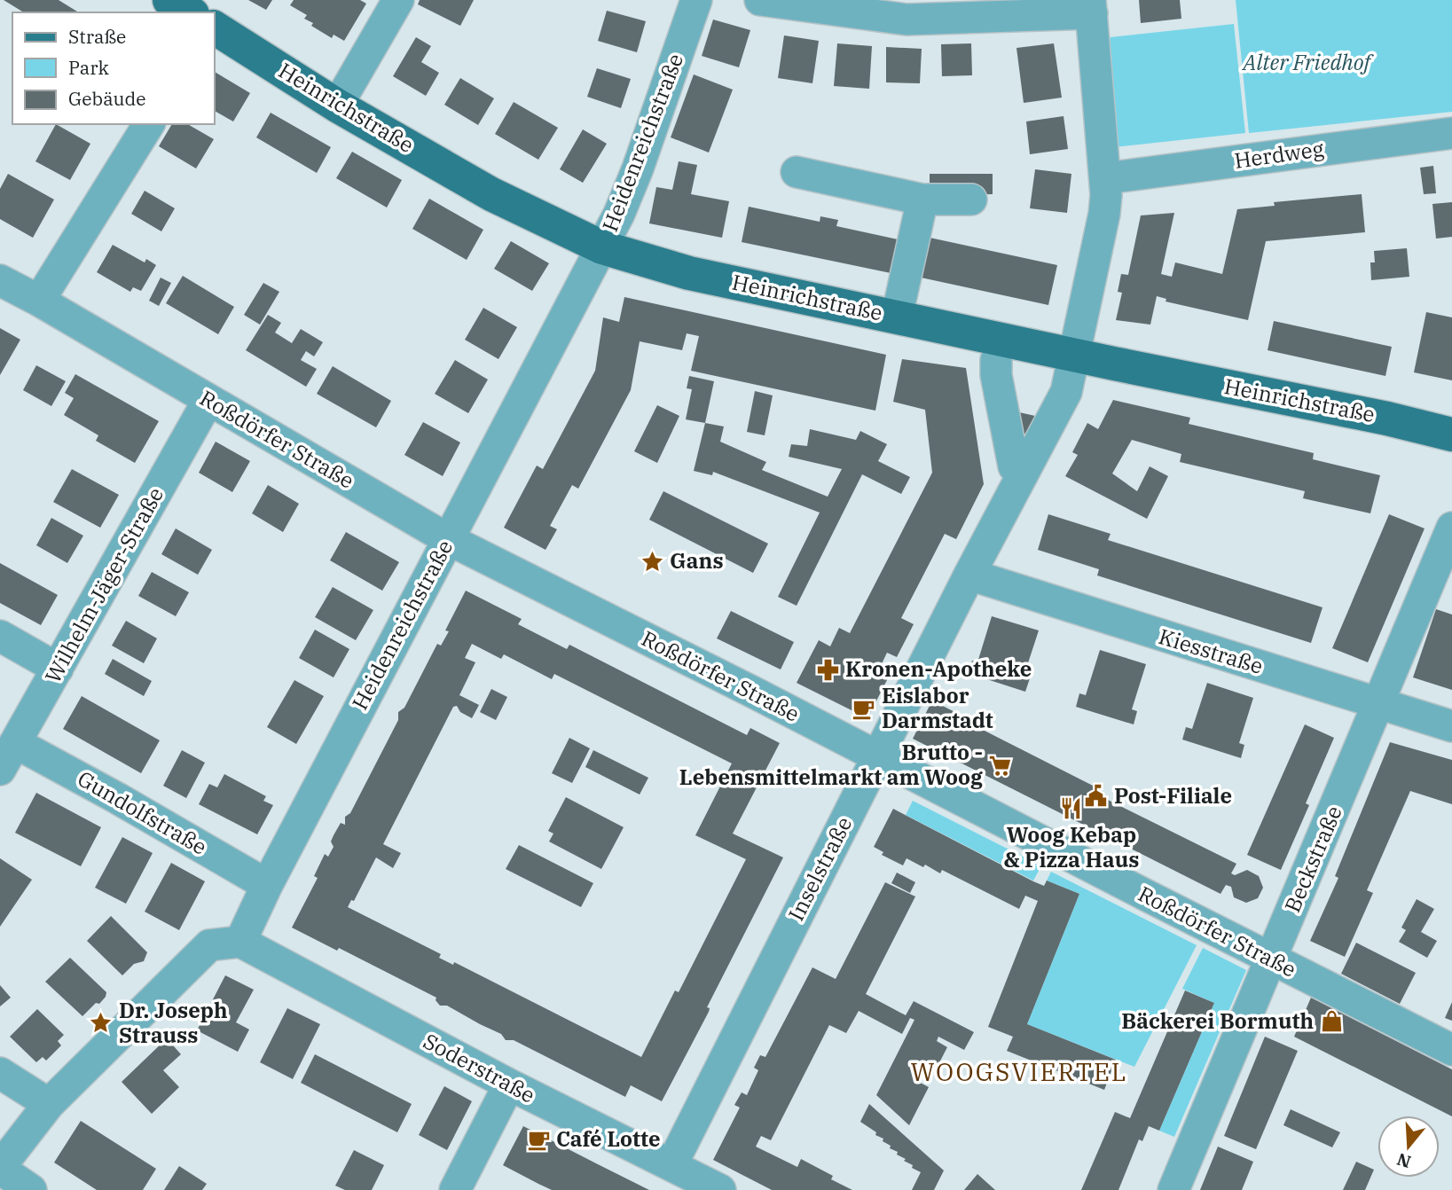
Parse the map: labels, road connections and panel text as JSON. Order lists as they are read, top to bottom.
{
  "streets": {
    "main road": ["Heinrichstraße"],
    "street": [
      "Heidenreichstraße",
      "Herdweg",
      "Roßdörfer Straße",
      "Wilhelm-Jäger-Straße",
      "Kiesstraße",
      "Gundolfstraße",
      "Beckstraße",
      "Inselstraße",
      "Soderstraße"
    ]
  },
  "crossings": [
    ["Heinrichstraße", "Heidenreichstraße"],
    ["Heinrichstraße", "Inselstraße"],
    ["Heidenreichstraße", "Roßdörfer Straße"],
    ["Heidenreichstraße", "Gundolfstraße"],
    ["Heidenreichstraße", "Soderstraße"],
    ["Herdweg", "Inselstraße"],
    ["Roßdörfer Straße", "Wilhelm-Jäger-Straße"],
    ["Roßdörfer Straße", "Beckstraße"],
    ["Roßdörfer Straße", "Inselstraße"],
    ["Wilhelm-Jäger-Straße", "Gundolfstraße"],
    ["Kiesstraße", "Beckstraße"],
    ["Kiesstraße", "Inselstraße"],
    ["Inselstraße", "Soderstraße"]
  ],
  "districts": ["WOOGSVIERTEL"],
  "parks": ["Alter Friedhof"],
  "places": {
    "place": ["Gans", "Dr. Joseph Strauss"],
    "pharmacy": ["Kronen-Apotheke"],
    "cafe": ["Eislabor Darmstadt", "Café Lotte"],
    "supermarket": ["Brutto - Lebensmittelmarkt am Woog"],
    "public building": ["Post-Filiale"],
    "restaurant": ["Woog Kebap & Pizza Haus"],
    "shop": ["Bäckerei Bormuth"]
  },
  "legend": ["Straße", "Park", "Gebäude"],
  "north": "bottom"
}
